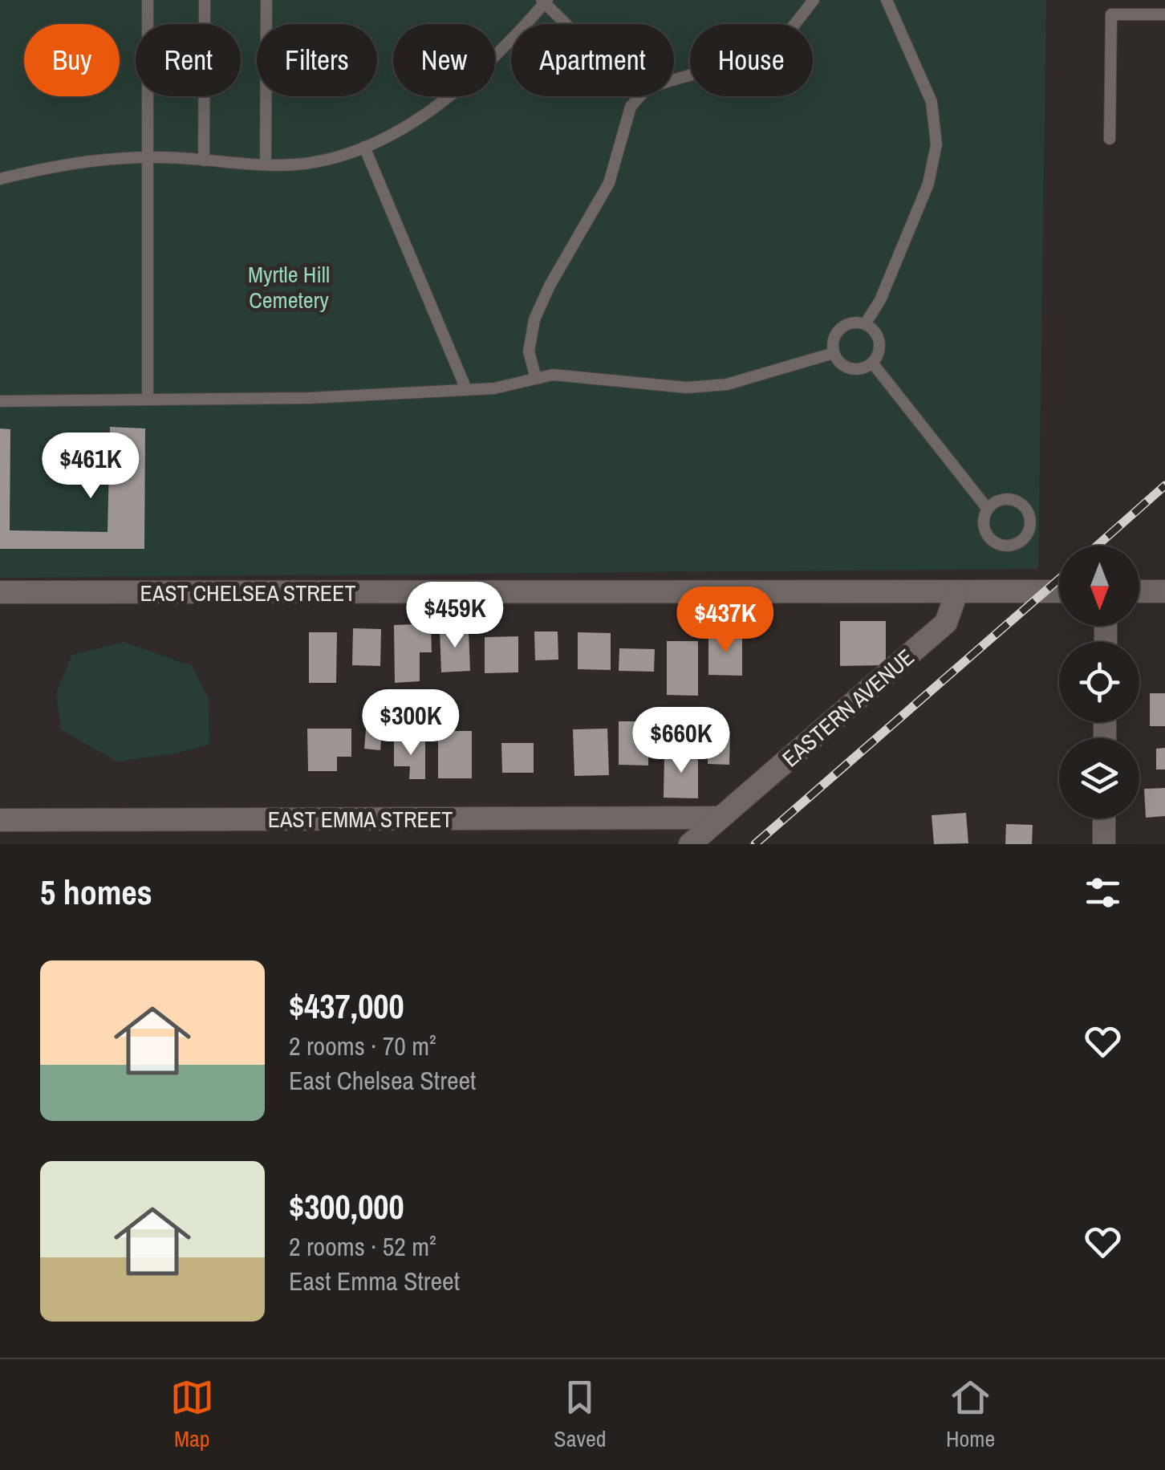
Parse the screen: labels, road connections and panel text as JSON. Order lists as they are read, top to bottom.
{
  "streets": {
    "street": ["EAST CHELSEA STREET", "EASTERN AVENUE", "EAST EMMA STREET"]
  },
  "crossings": [
    ["EAST CHELSEA STREET", "EASTERN AVENUE"],
    ["EASTERN AVENUE", "EAST EMMA STREET"]
  ],
  "parks": ["Myrtle Hill Cemetery"],
  "north": "bottom",
  "page": {
    "chip": [
      "Buy",
      "Rent",
      "Filters",
      "New",
      "Apartment",
      "House"
    ],
    "price": [
      "$461K",
      "$459K",
      "$437K",
      "$300K",
      "$660K"
    ],
    "heading": "5 homes",
    "list": [
      {
        "name": "$437,000",
        "note": "2 rooms · 70 m² · East Chelsea Street"
      },
      {
        "name": "$300,000",
        "note": "2 rooms · 52 m² · East Emma Street"
      }
    ],
    "tabs": ["Map", "Saved", "Home"]
  }
}
